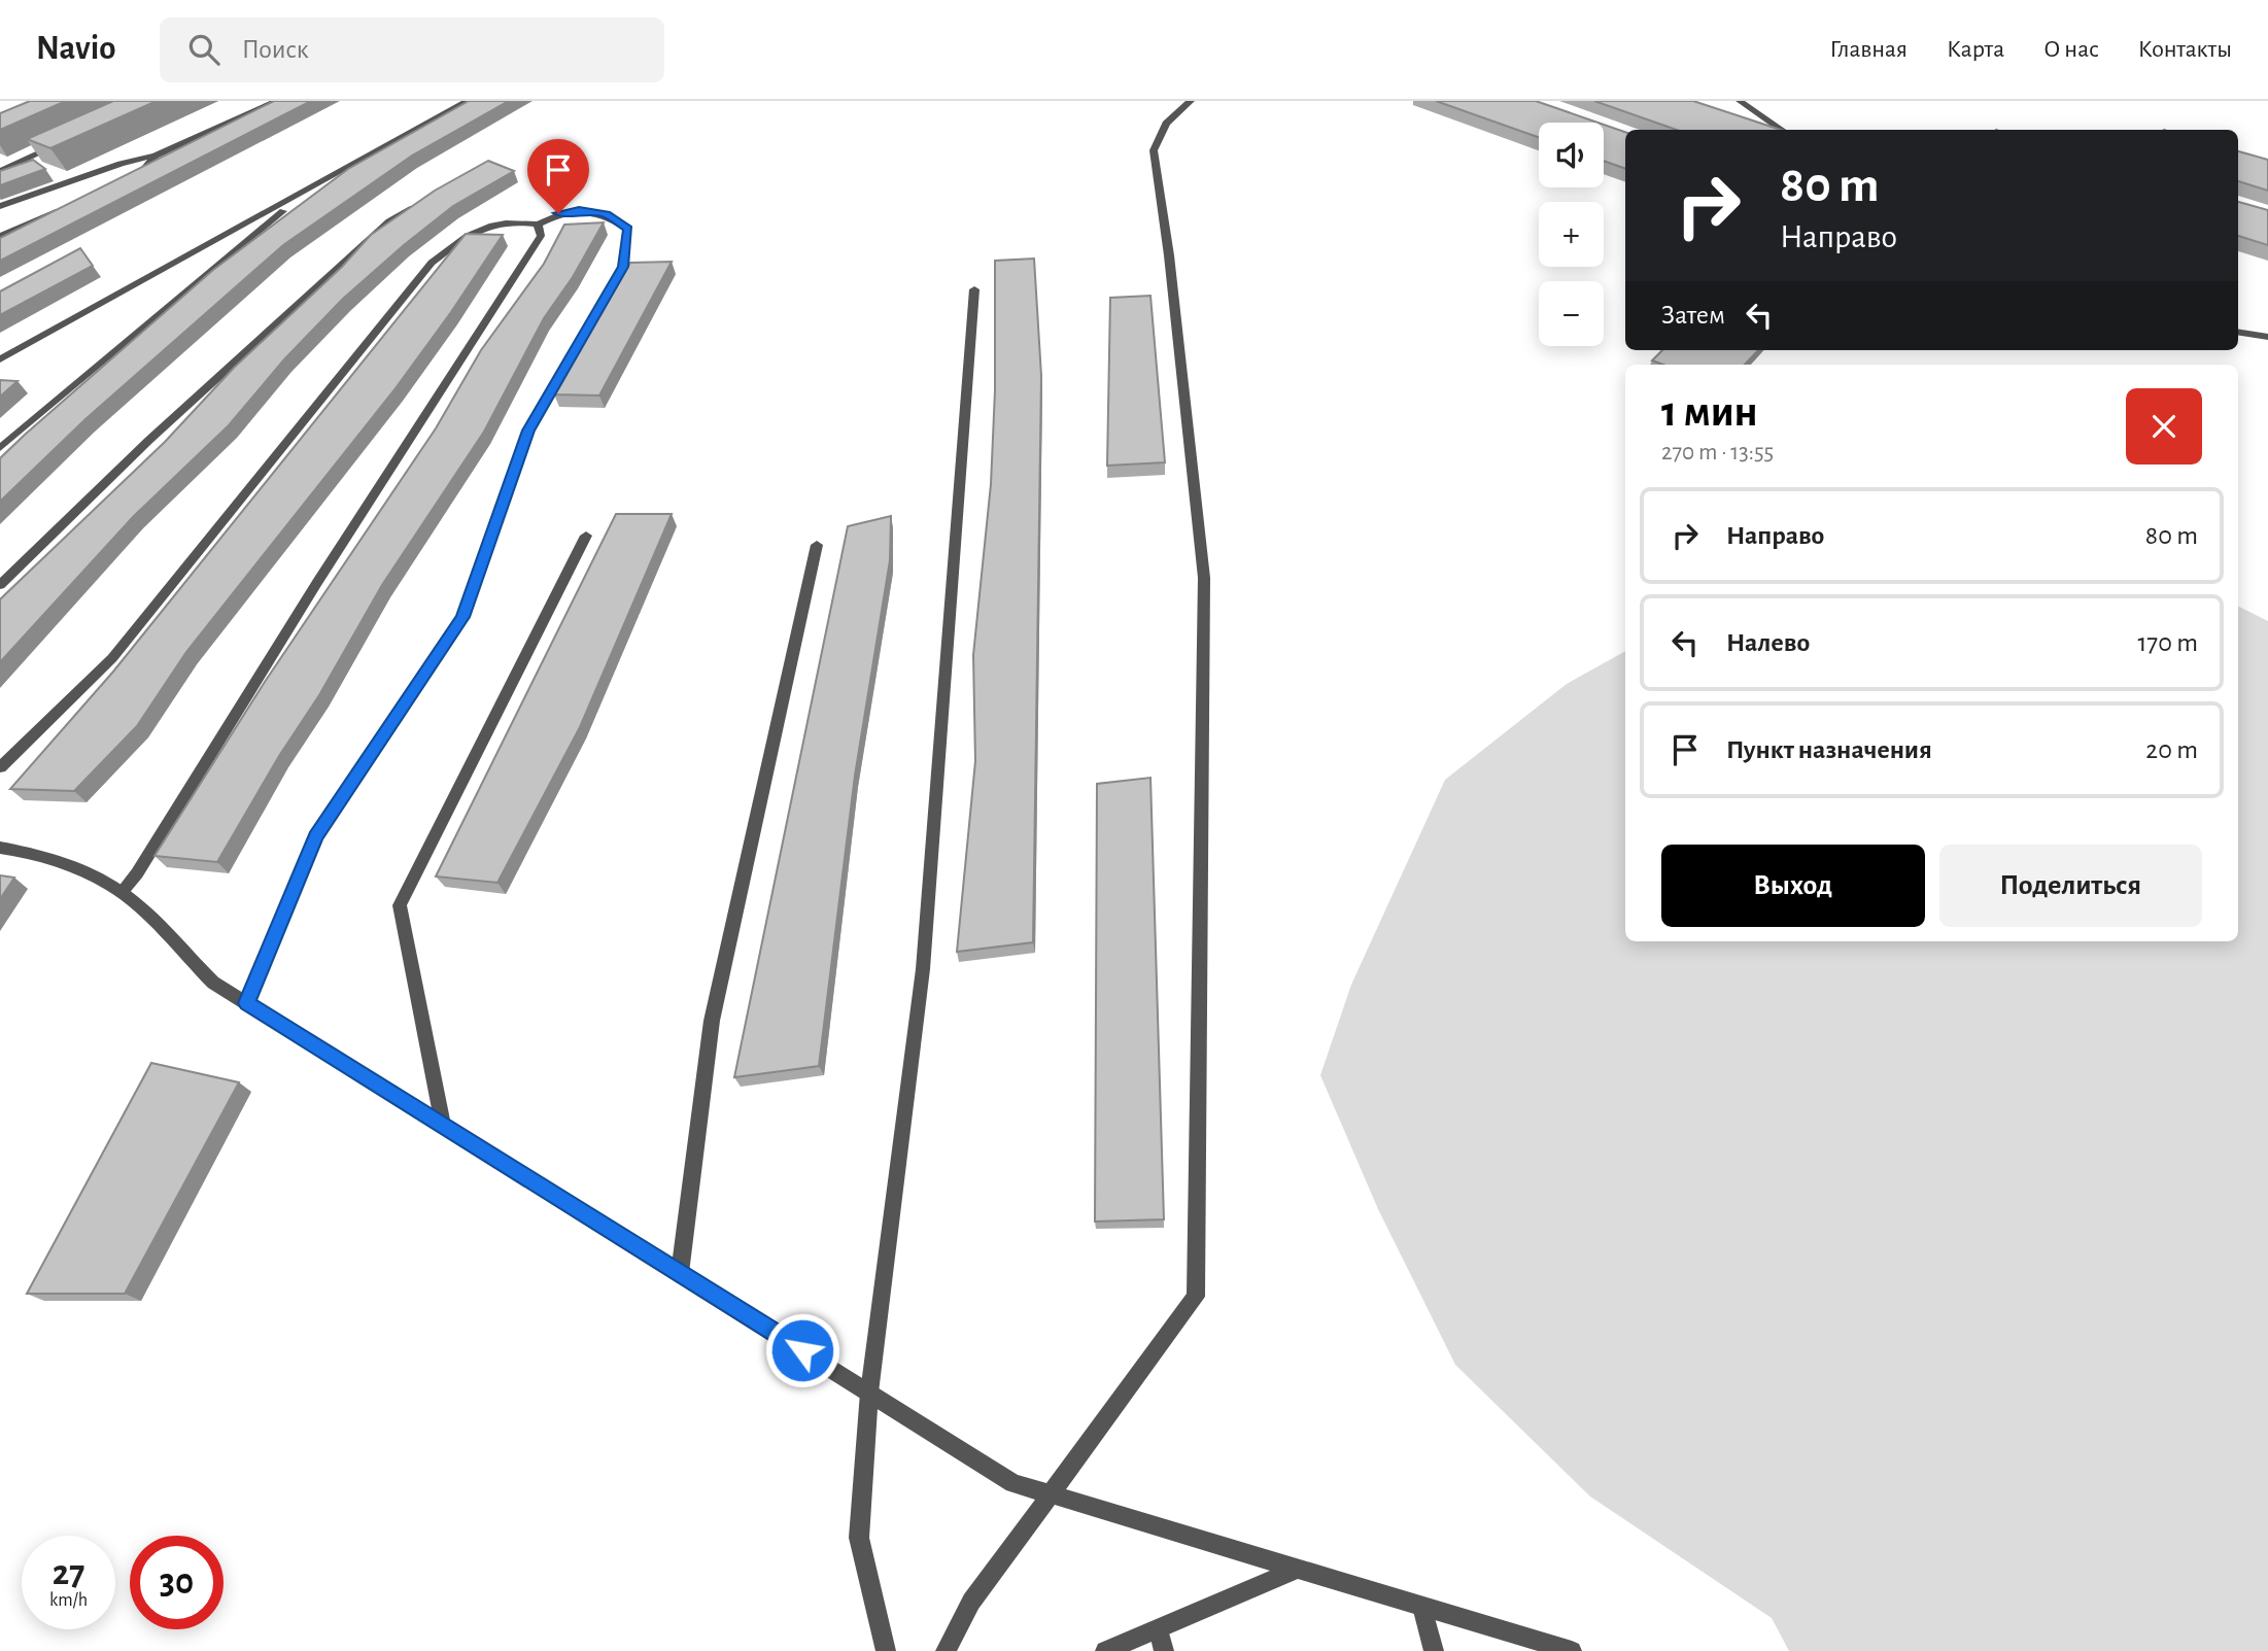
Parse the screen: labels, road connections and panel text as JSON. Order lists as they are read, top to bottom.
{
  "page": {
    "header": "Navio",
    "search": "Поиск",
    "nav": [
      "Главная",
      "Карта",
      "О нас",
      "Контакты"
    ],
    "map_buttons": ["+", "−"],
    "turn": ["80 m", "Направо"],
    "then": "Затем",
    "heading": ["1 мин", "270 m · 13:55"],
    "list": [
      {
        "name": "Направо",
        "value": "80 m"
      },
      {
        "name": "Налево",
        "value": "170 m"
      },
      {
        "name": "Пункт назначения",
        "value": "20 m"
      }
    ],
    "buttons": ["Выход", "Поделиться"],
    "speed": "27 km/h",
    "limit": "30"
  }
}
